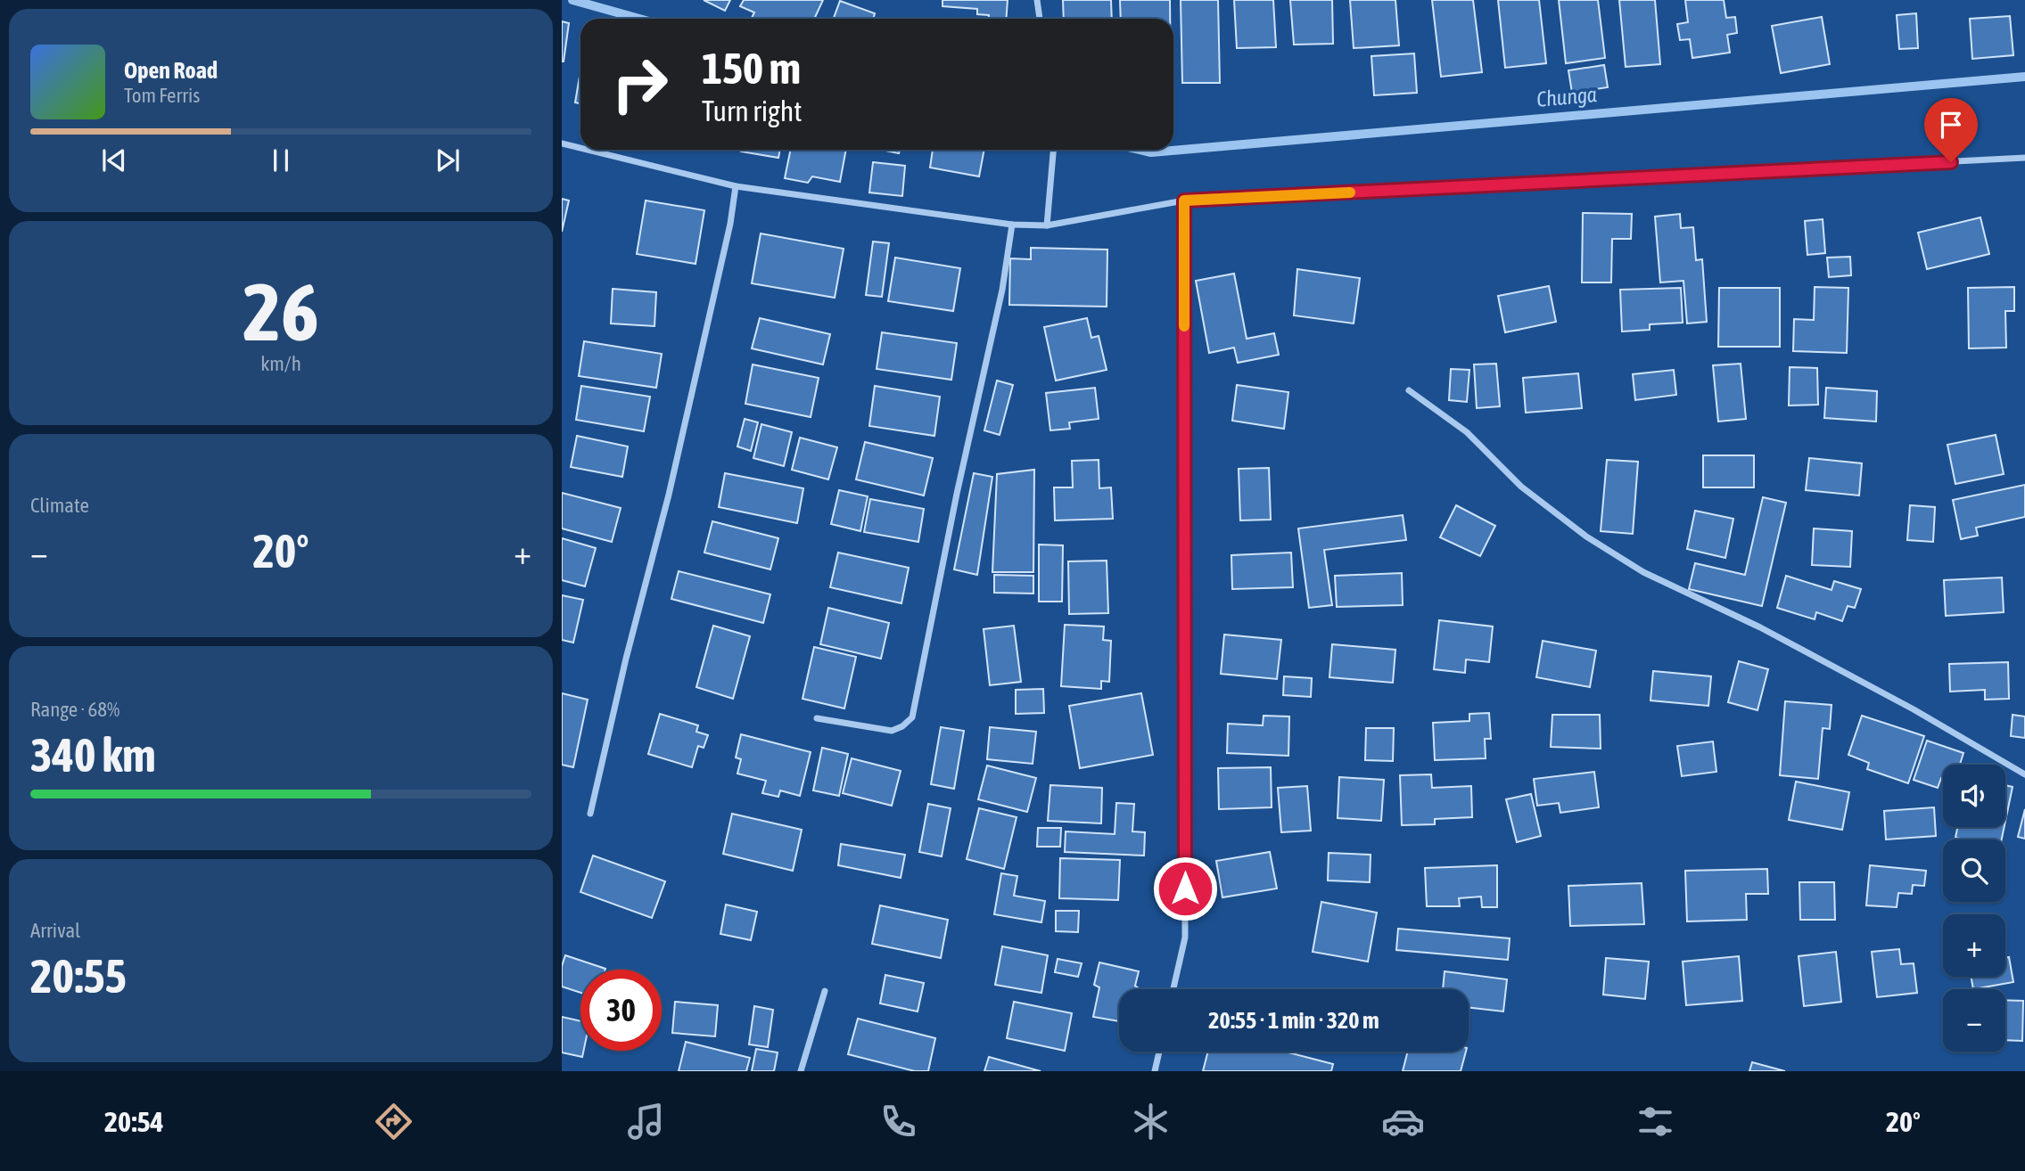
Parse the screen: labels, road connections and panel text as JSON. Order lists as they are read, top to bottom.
{
  "water": ["Chunga"],
  "page": {
    "turn": ["150 m", "Turn right"],
    "song": ["Open Road", "Tom Ferris"],
    "tile": [
      ["26", "km/h"],
      "Climate",
      ["Range · 68%", "340 km"],
      ["Arrival", "20:55"]
    ],
    "heat": ["−", "20°", "+"],
    "map_buttons": ["+", "−"],
    "limit": "30",
    "trip": "20:55 · 1 min · 320 m",
    "tabs": ["20:54", "20°"]
  }
}
